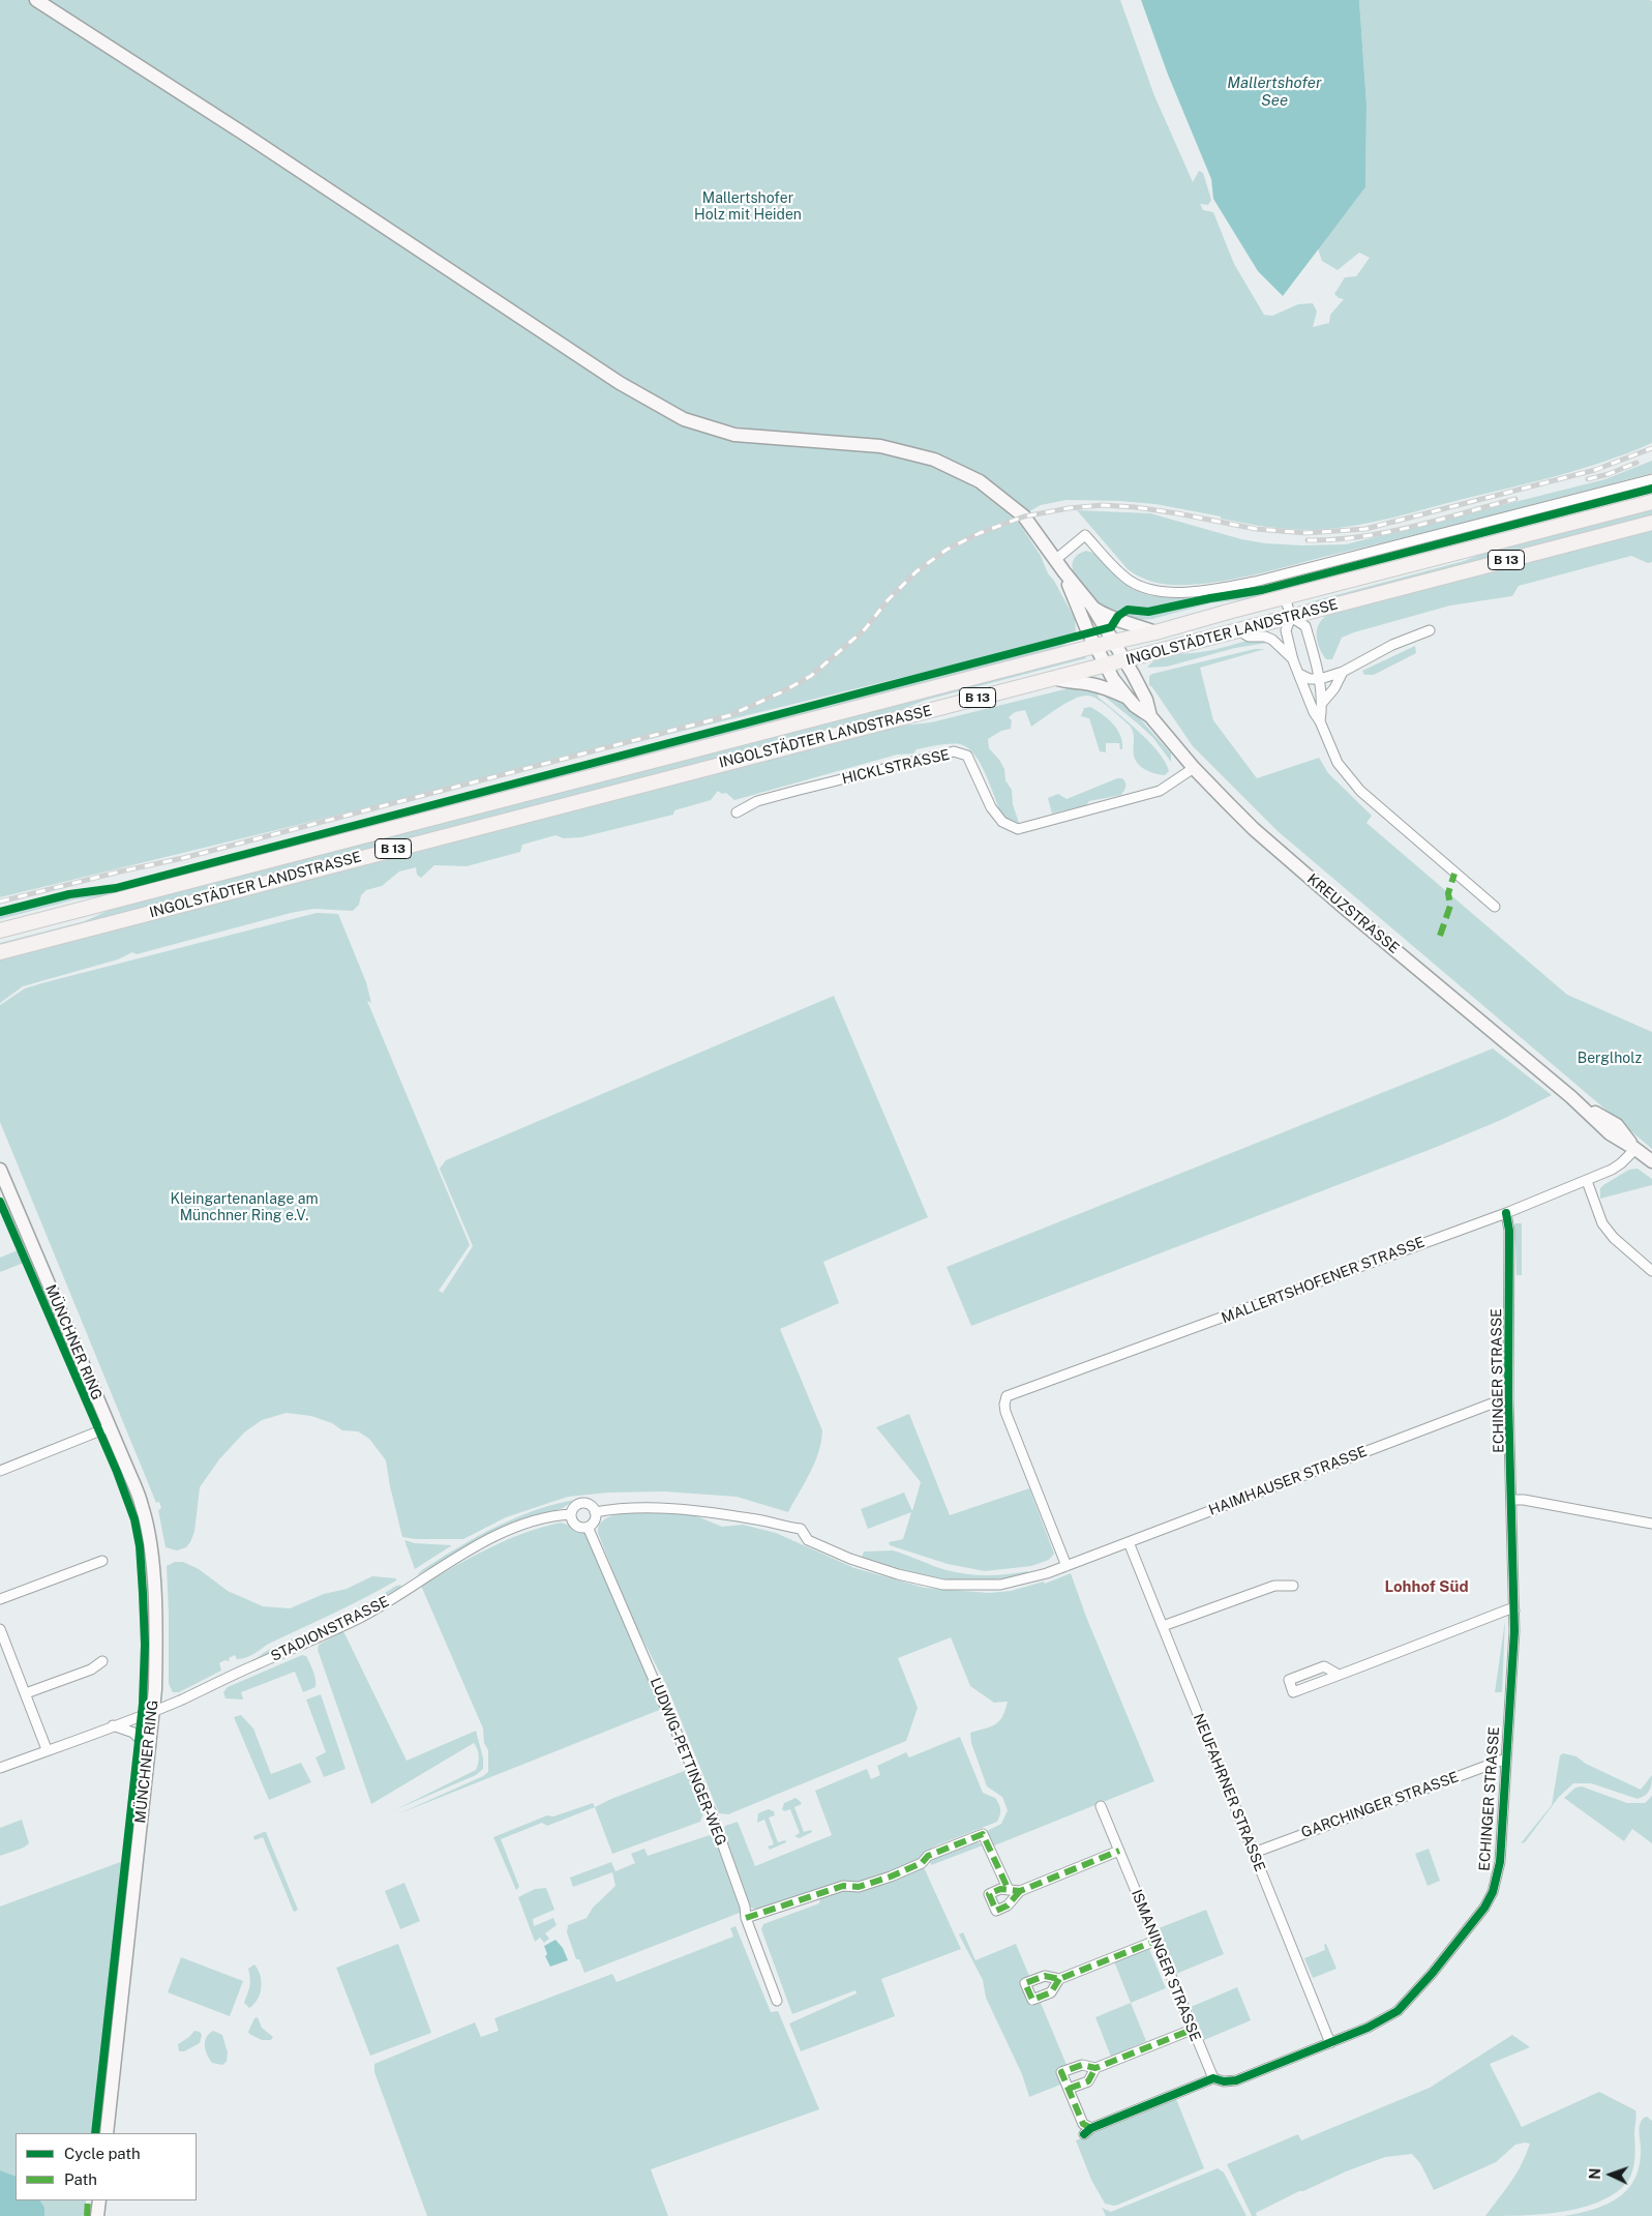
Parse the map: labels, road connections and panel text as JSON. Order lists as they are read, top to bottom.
{
  "streets": {
    "main road": [
      "B 13",
      "INGOLSTÄDTER LANDSTRASSE",
      "KREUZSTRASSE",
      "MÜNCHNER RING"
    ],
    "street": [
      "HICKLSTRASSE",
      "MALLERTSHOFENER STRASSE",
      "ECHINGER STRASSE",
      "HAIMHAUSER STRASSE",
      "STADIONSTRASSE",
      "LUDWIG-PETTINGER-WEG",
      "NEUFAHRNER STRASSE",
      "GARCHINGER STRASSE",
      "ISMANINGER STRASSE"
    ]
  },
  "crossings": [
    ["INGOLSTÄDTER LANDSTRASSE", "KREUZSTRASSE"],
    ["HICKLSTRASSE", "KREUZSTRASSE"],
    ["KREUZSTRASSE", "MALLERTSHOFENER STRASSE"],
    ["MALLERTSHOFENER STRASSE", "ECHINGER STRASSE"],
    ["MALLERTSHOFENER STRASSE", "HAIMHAUSER STRASSE"],
    ["MALLERTSHOFENER STRASSE", "STADIONSTRASSE"],
    ["MÜNCHNER RING", "STADIONSTRASSE"],
    ["ECHINGER STRASSE", "HAIMHAUSER STRASSE"],
    ["ECHINGER STRASSE", "NEUFAHRNER STRASSE"],
    ["ECHINGER STRASSE", "GARCHINGER STRASSE"],
    ["ECHINGER STRASSE", "ISMANINGER STRASSE"],
    ["HAIMHAUSER STRASSE", "STADIONSTRASSE"],
    ["HAIMHAUSER STRASSE", "NEUFAHRNER STRASSE"],
    ["STADIONSTRASSE", "LUDWIG-PETTINGER-WEG"],
    ["NEUFAHRNER STRASSE", "GARCHINGER STRASSE"]
  ],
  "districts": ["Lohhof Süd"],
  "water": ["Mallertshofer See"],
  "parks": ["Mallertshofer Holz mit Heiden", "Berglholz", "Kleingartenanlage am Münchner Ring e.V."],
  "legend": ["Cycle path", "Path"],
  "north": "left"
}
